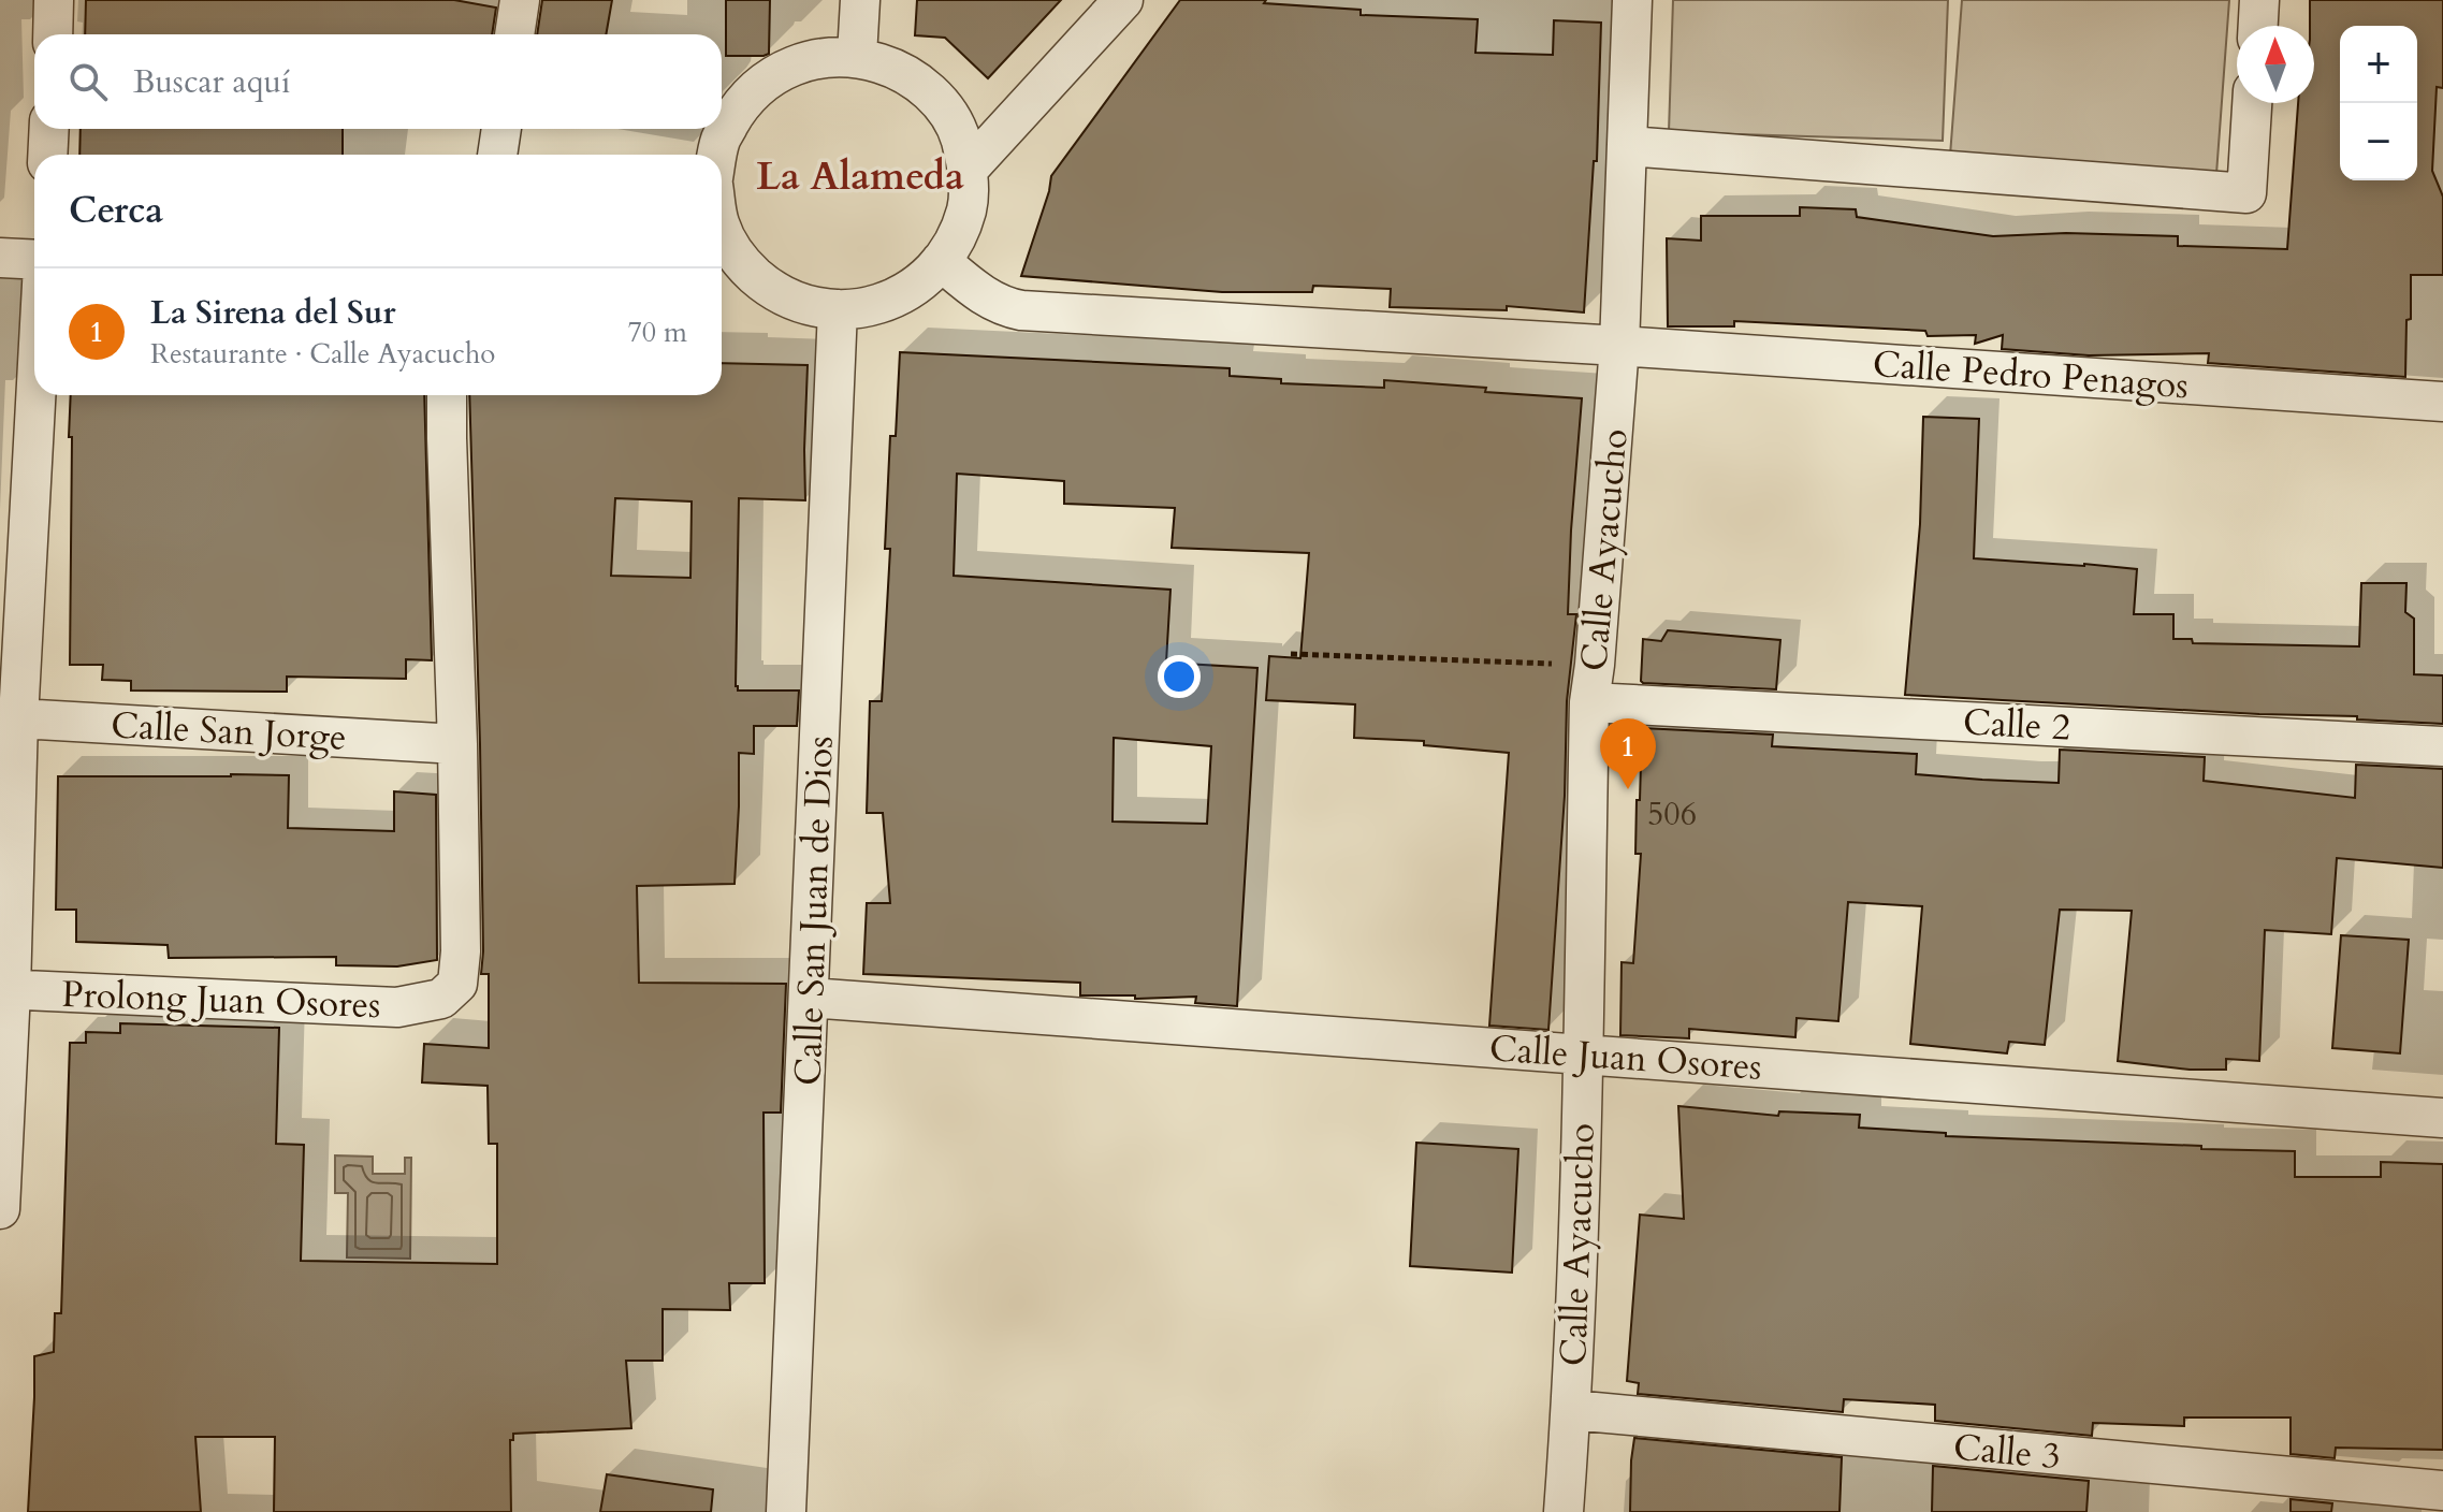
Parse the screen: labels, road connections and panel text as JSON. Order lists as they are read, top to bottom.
{
  "streets": {
    "street": [
      "Calle Pedro Penagos",
      "Calle Ayacucho",
      "Calle 2",
      "Calle San Jorge",
      "Calle San Juan de Dios",
      "Prolong Juan Osores",
      "Calle Juan Osores",
      "Calle 3"
    ]
  },
  "crossings": [
    ["Calle Pedro Penagos", "Calle Ayacucho"],
    ["Calle Ayacucho", "Calle 2"],
    ["Calle Ayacucho", "Calle Juan Osores"],
    ["Calle Ayacucho", "Calle 3"],
    ["Calle San Jorge", "Prolong Juan Osores"],
    ["Calle San Juan de Dios", "Calle Juan Osores"]
  ],
  "districts": ["La Alameda"],
  "house_numbers": ["506"],
  "north": "top",
  "page": {
    "map_buttons": ["+", "−"],
    "search": "Buscar aquí",
    "heading": "Cerca",
    "list": [
      {
        "mark": "1",
        "name": "La Sirena del Sur",
        "note": "Restaurante · Calle Ayacucho",
        "value": "70 m"
      }
    ],
    "pins": "1"
  }
}
